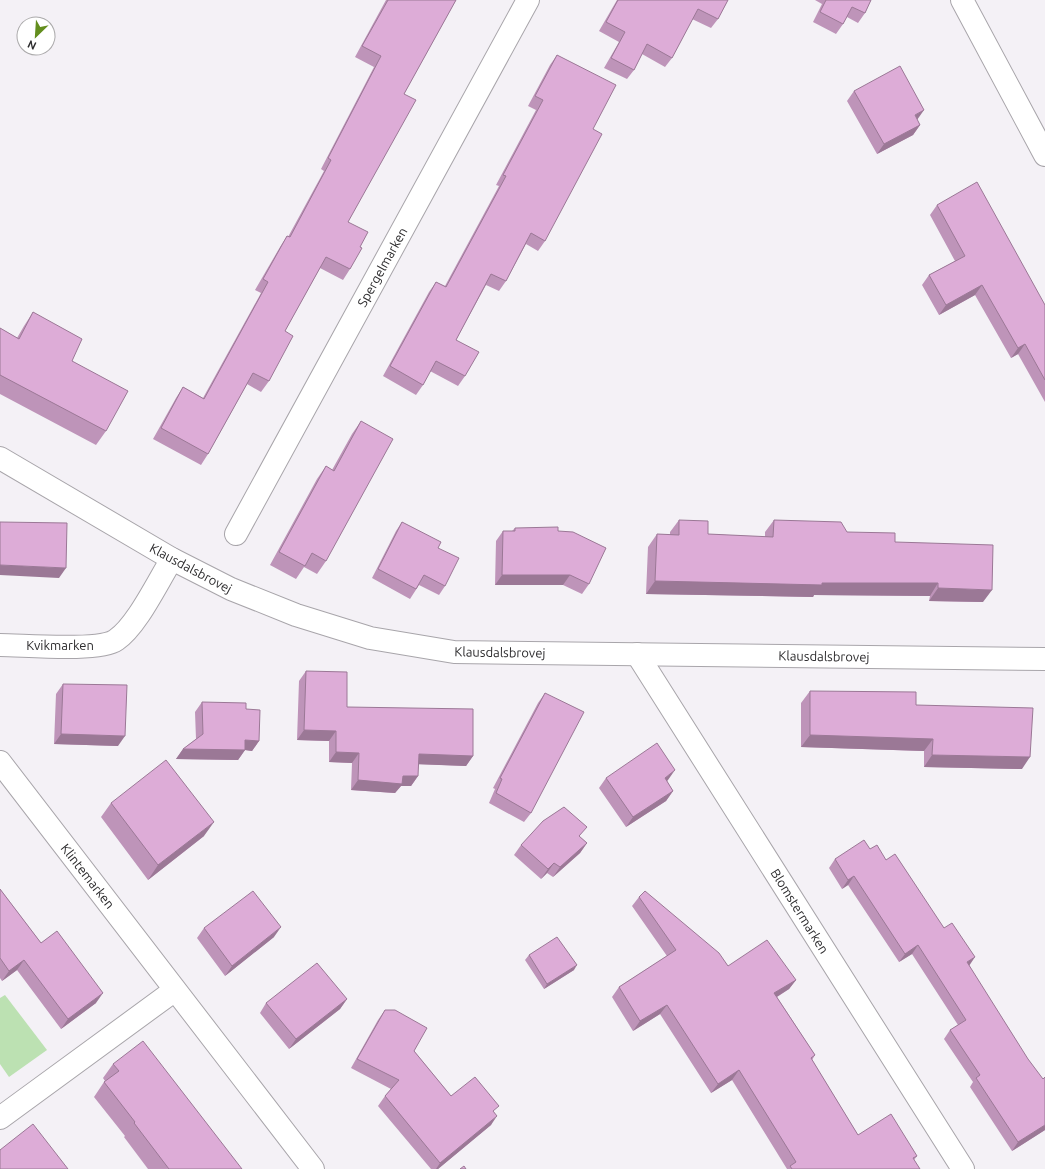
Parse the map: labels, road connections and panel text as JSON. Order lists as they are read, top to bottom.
{
  "streets": {
    "street": [
      "Spergelmarken",
      "Klausdalsbrovej",
      "Kvikmarken",
      "Klintemarken",
      "Blomstermarken"
    ]
  },
  "crossings": [
    ["Klausdalsbrovej", "Kvikmarken"],
    ["Klausdalsbrovej", "Blomstermarken"]
  ],
  "north": "bottom left"
}
